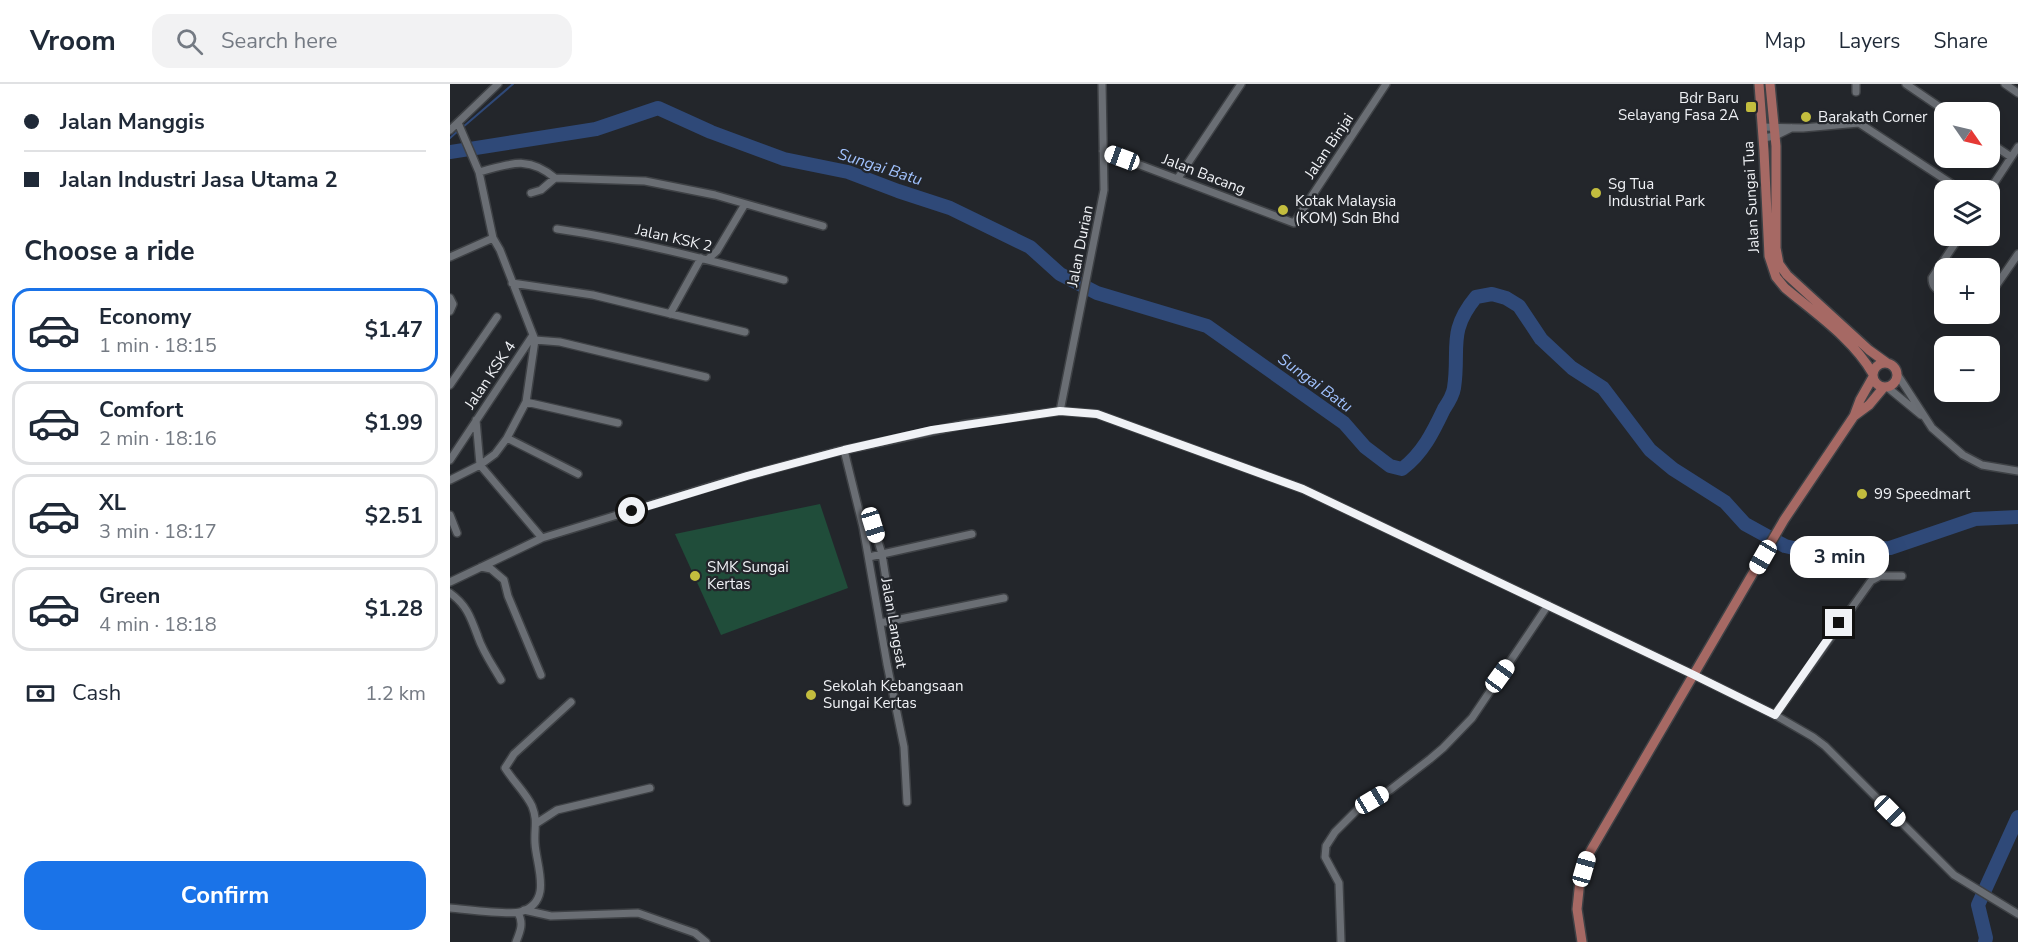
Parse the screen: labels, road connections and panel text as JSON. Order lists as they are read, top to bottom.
{
  "streets": {
    "main road": ["Jalan Sungai Tua"],
    "street": [
      "Jalan Binjai",
      "Jalan Bacang",
      "Jalan KSK 2",
      "Jalan Durian",
      "Jalan KSK 4",
      "Jalan Langsat"
    ]
  },
  "crossings": [
    ["Jalan Binjai", "Jalan Bacang"],
    ["Jalan Bacang", "Jalan Durian"]
  ],
  "water": ["Sungai Batu"],
  "places": {
    "transit": ["Bdr Baru Selayang Fasa 2A"],
    "other": [
      "Barakath Corner",
      "Sg Tua Industrial Park",
      "Kotak Malaysia (KOM) Sdn Bhd",
      "99 Speedmart",
      "SMK Sungai Kertas",
      "Sekolah Kebangsaan Sungai Kertas"
    ]
  },
  "north": "bottom right",
  "page": {
    "header": "Vroom",
    "search": "Search here",
    "nav": ["Map", "Layers", "Share"],
    "banner": ["Jalan Manggis", "Jalan Industri Jasa Utama 2"],
    "map_buttons": ["+", "−"],
    "heading": "Choose a ride",
    "list": [
      {
        "name": "Economy",
        "note": "1 min · 18:15",
        "value": "$1.47"
      },
      {
        "name": "Comfort",
        "note": "2 min · 18:16",
        "value": "$1.99"
      },
      {
        "name": "XL",
        "note": "3 min · 18:17",
        "value": "$2.51"
      },
      {
        "name": "Green",
        "note": "4 min · 18:18",
        "value": "$1.28"
      }
    ],
    "bubble": "3 min",
    "pay": ["Cash", "1.2 km"],
    "buttons": "Confirm"
  }
}
